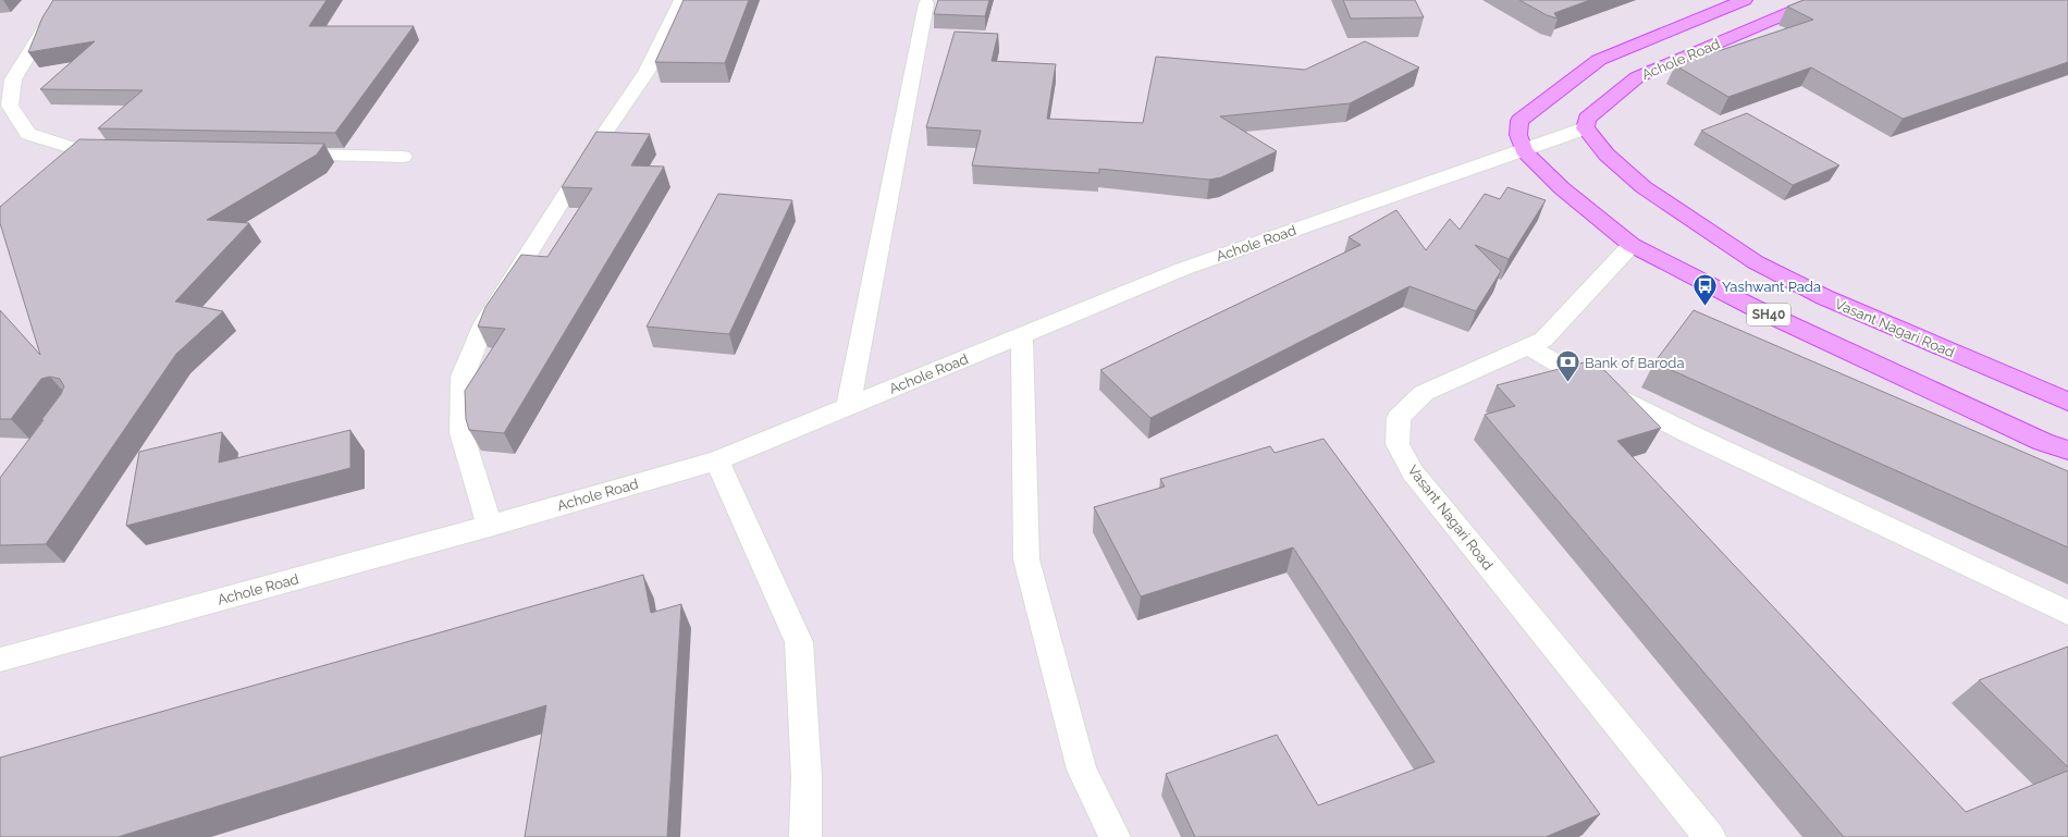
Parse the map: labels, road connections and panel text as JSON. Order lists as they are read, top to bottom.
{
  "streets": {
    "main road": ["Achole Road", "SH40", "Vasant Nagari Road"]
  },
  "crossings": [
    ["Achole Road", "SH40"],
    ["Achole Road", "Vasant Nagari Road"],
    ["SH40", "Vasant Nagari Road"]
  ],
  "places": {
    "bus stop": ["Yashwant Pada"],
    "bank": ["Bank of Baroda"]
  }
}
